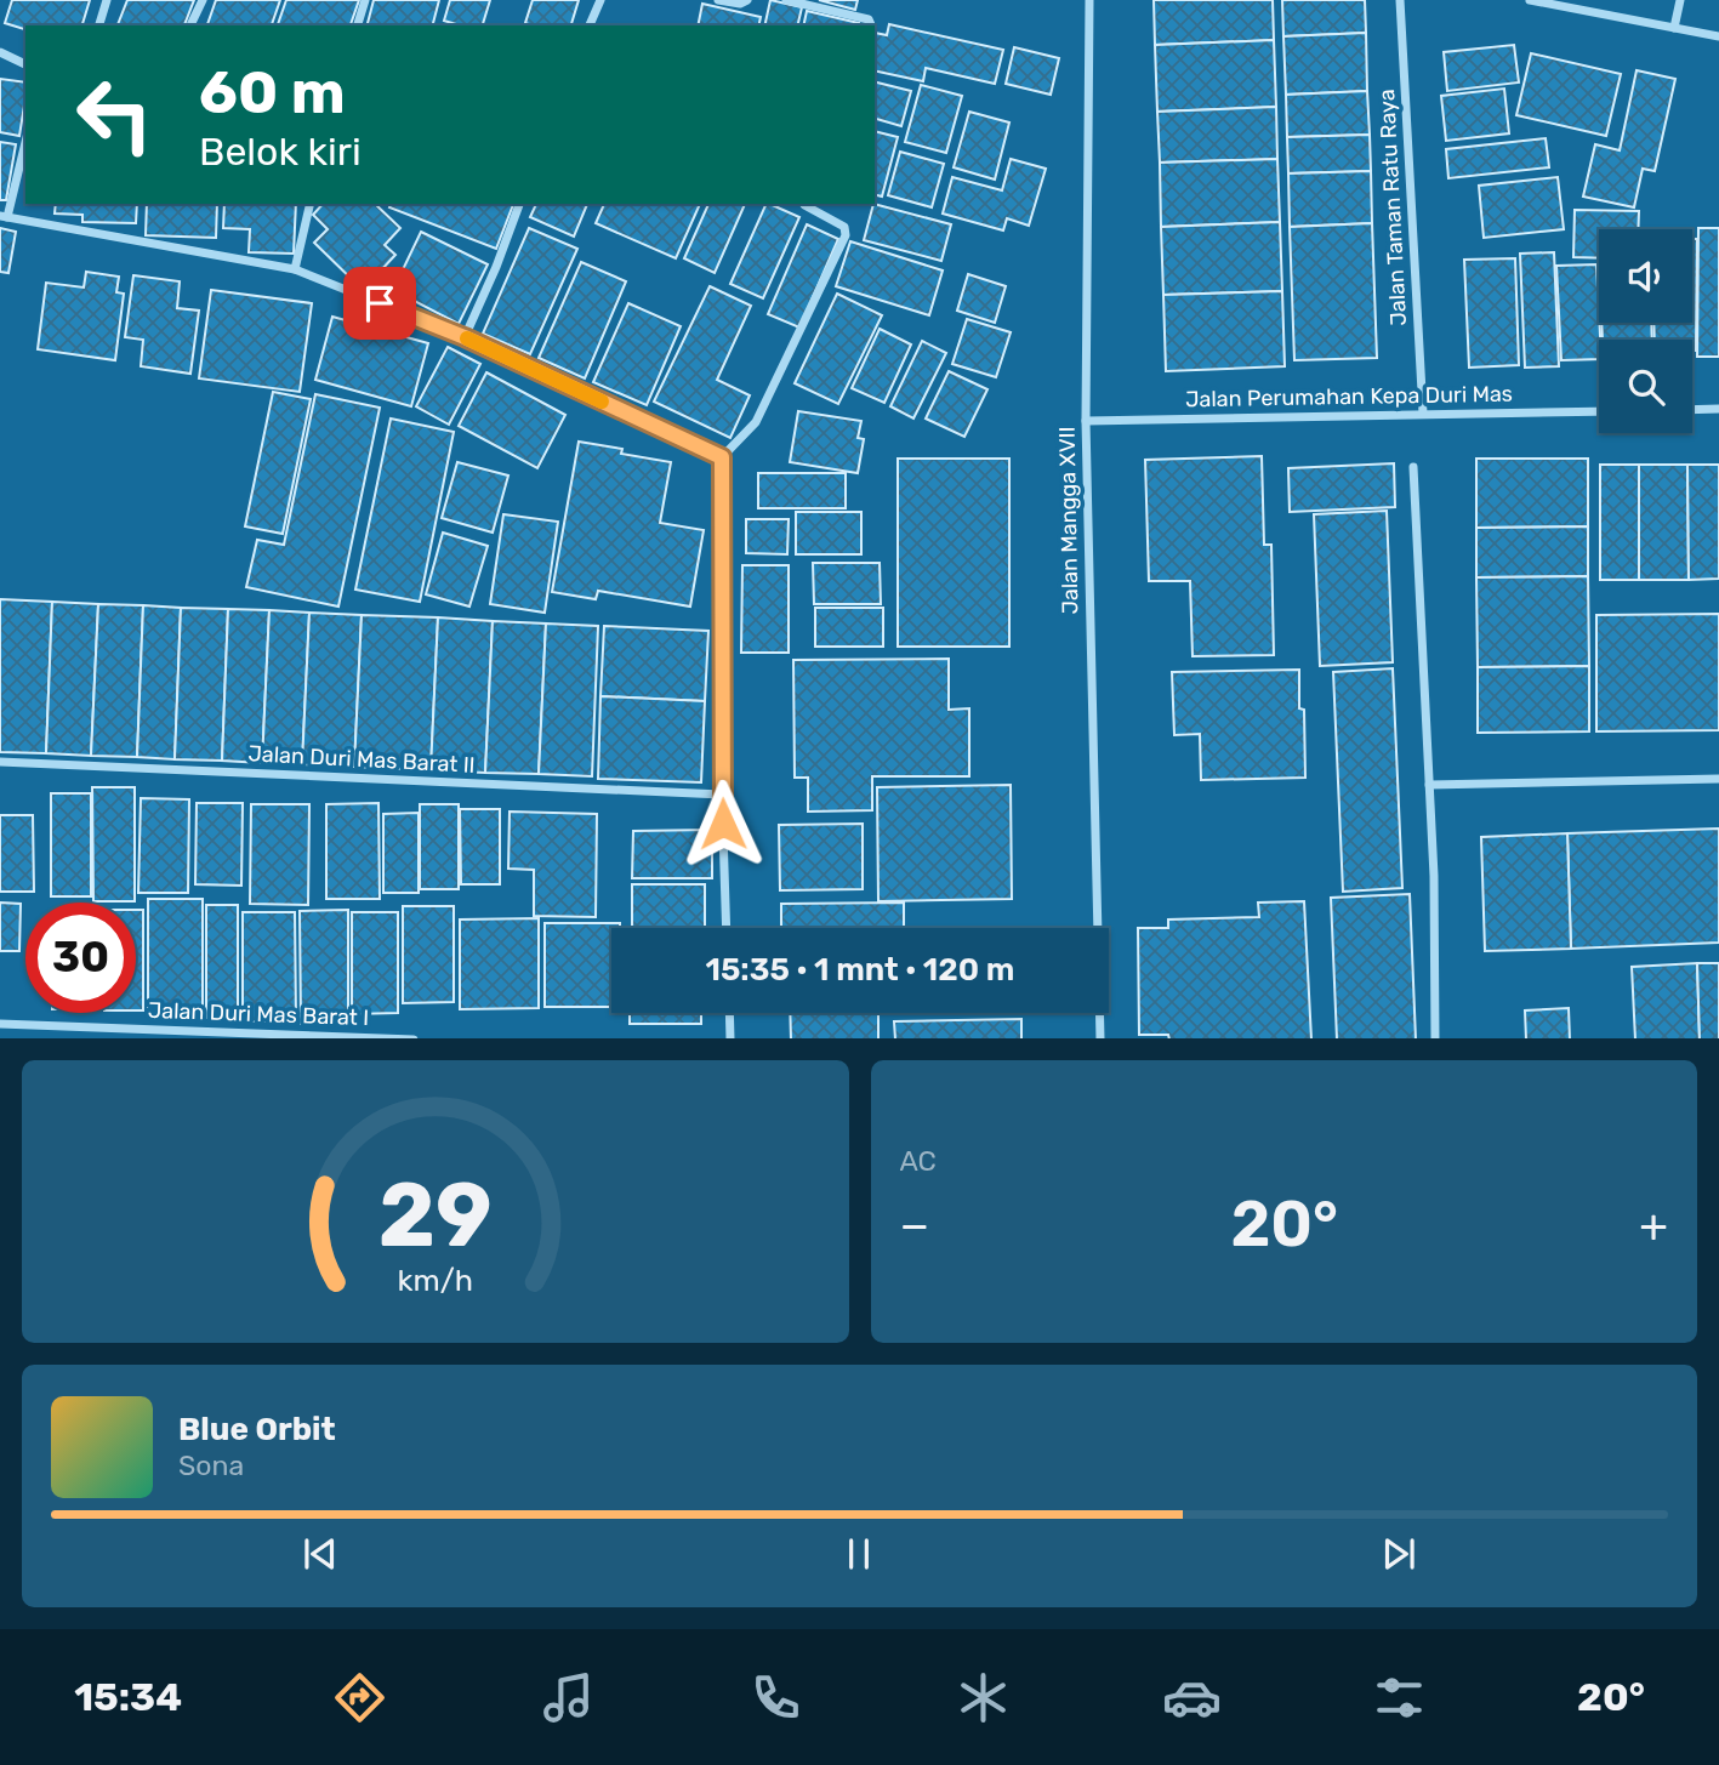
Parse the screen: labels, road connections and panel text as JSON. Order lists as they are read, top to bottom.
{
  "streets": {
    "street": [
      "Jalan Taman Ratu Raya",
      "Jalan Perumahan Kepa Duri Mas",
      "Jalan Mangga XVII",
      "Jalan Duri Mas Barat II",
      "Jalan Duri Mas Barat I"
    ]
  },
  "crossings": [
    ["Jalan Taman Ratu Raya", "Jalan Perumahan Kepa Duri Mas"],
    ["Jalan Perumahan Kepa Duri Mas", "Jalan Mangga XVII"]
  ],
  "page": {
    "turn": ["60 m", "Belok kiri"],
    "limit": "30",
    "trip": "15:35 · 1 mnt · 120 m",
    "tile": "AC",
    "heat": ["−", "20°", "+"],
    "song": ["Blue Orbit", "Sona"],
    "tabs": ["15:34", "20°"],
    "gauge": ["29", "km/h"]
  }
}
